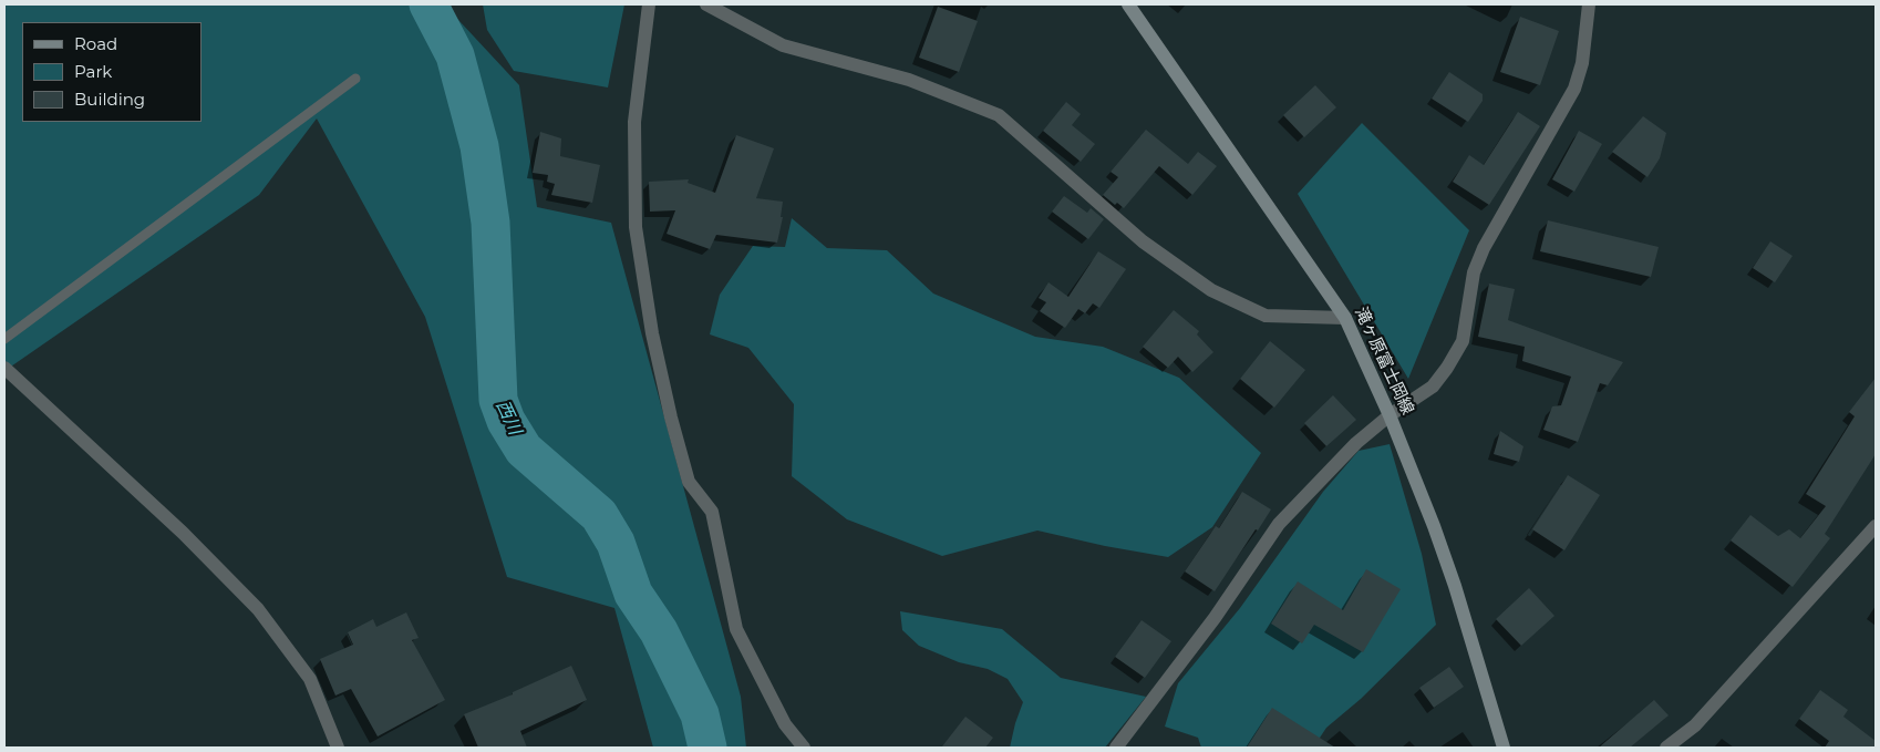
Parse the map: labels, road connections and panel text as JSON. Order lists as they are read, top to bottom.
{
  "streets": {
    "main road": ["滝ヶ原富士岡線"]
  },
  "water": ["西川"],
  "legend": ["Road", "Park", "Building"]
}
